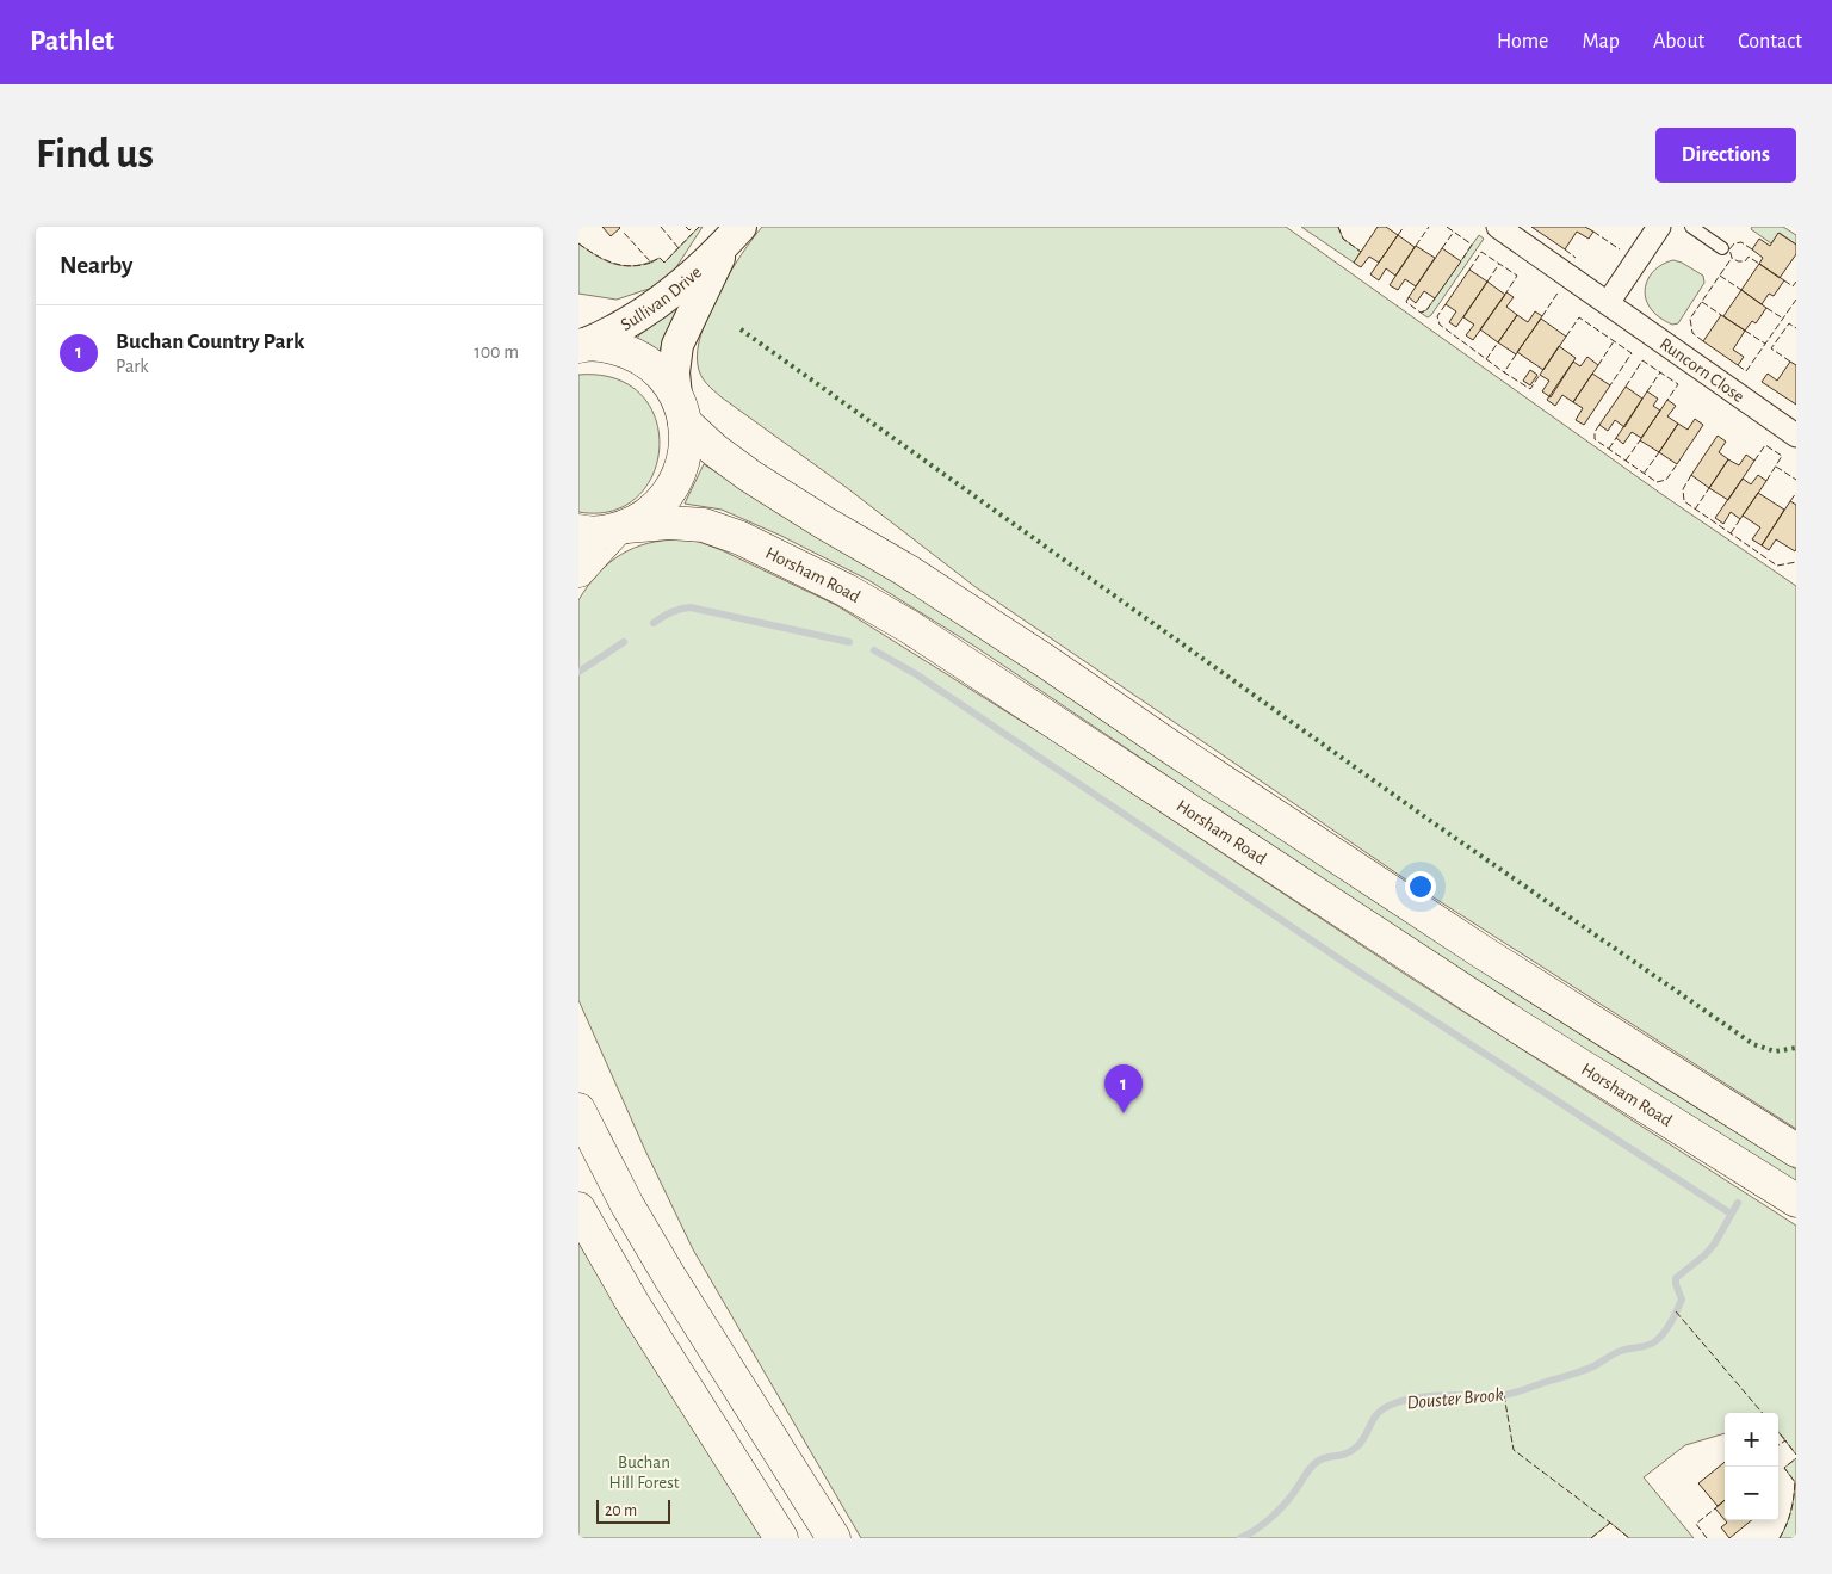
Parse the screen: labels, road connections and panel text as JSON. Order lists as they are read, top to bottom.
{
  "streets": {
    "main road": ["Horsham Road"],
    "street": ["Sullivan Drive", "Runcorn Close"]
  },
  "water": ["Douster Brook"],
  "parks": ["Buchan Hill Forest"],
  "scale_bar": "20 m",
  "page": {
    "header": "Pathlet",
    "nav": [
      "Home",
      "Map",
      "About",
      "Contact"
    ],
    "buttons": "Directions",
    "title": "Find us",
    "heading": "Nearby",
    "list": [
      {
        "mark": "1",
        "name": "Buchan Country Park",
        "note": "Park",
        "value": "100 m"
      }
    ],
    "pins": "1",
    "map_buttons": ["+", "−"],
    "scale": "20 m"
  }
}
